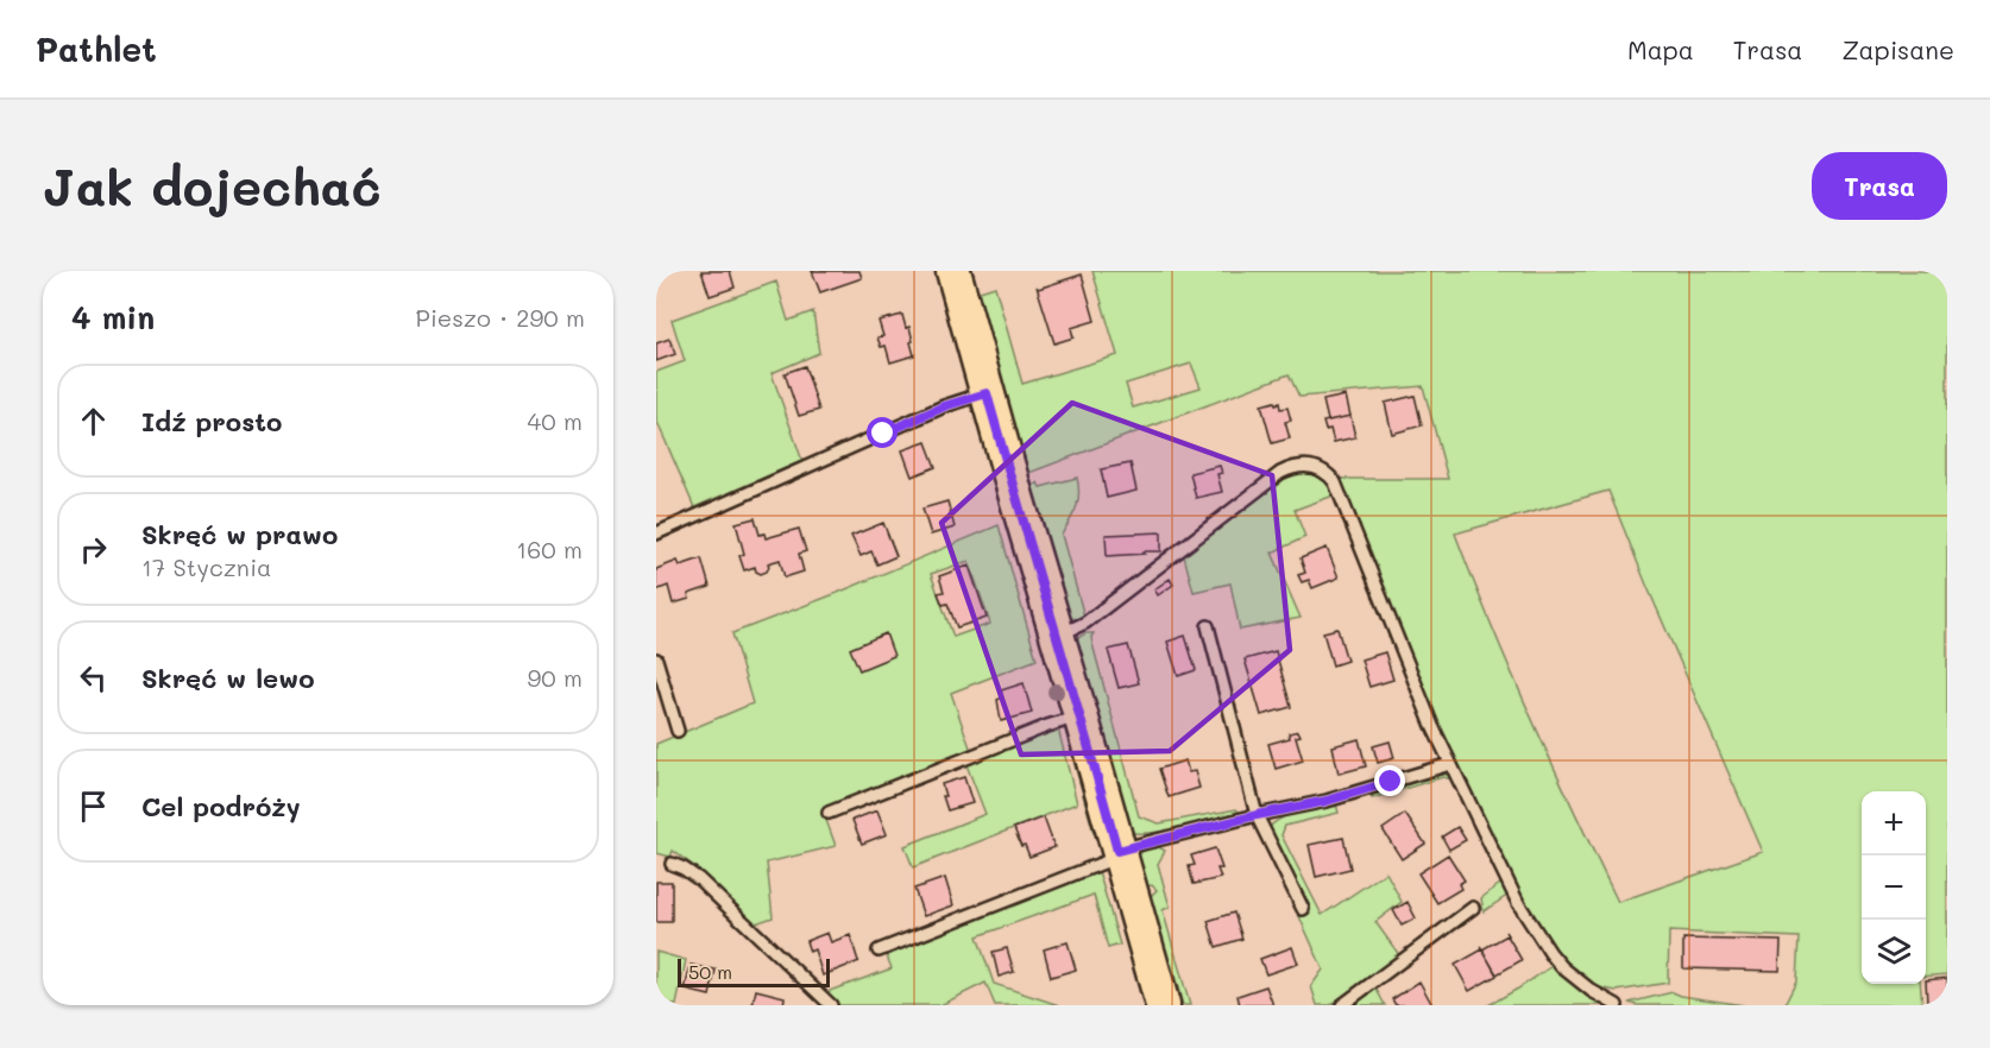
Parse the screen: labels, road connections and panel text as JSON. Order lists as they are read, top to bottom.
{
  "scale_bar": "50 m",
  "page": {
    "header": "Pathlet",
    "nav": ["Mapa", "Trasa", "Zapisane"],
    "buttons": "Trasa",
    "title": "Jak dojechać",
    "heading": ["4 min", "Pieszo · 290 m"],
    "list": [
      ["Idź prosto", "40 m"],
      ["Skręć w prawo", "17 Stycznia", "160 m"],
      ["Skręć w lewo", "90 m"],
      "Cel podróży"
    ],
    "map_buttons": ["+", "−"],
    "scale": "50 m"
  }
}
